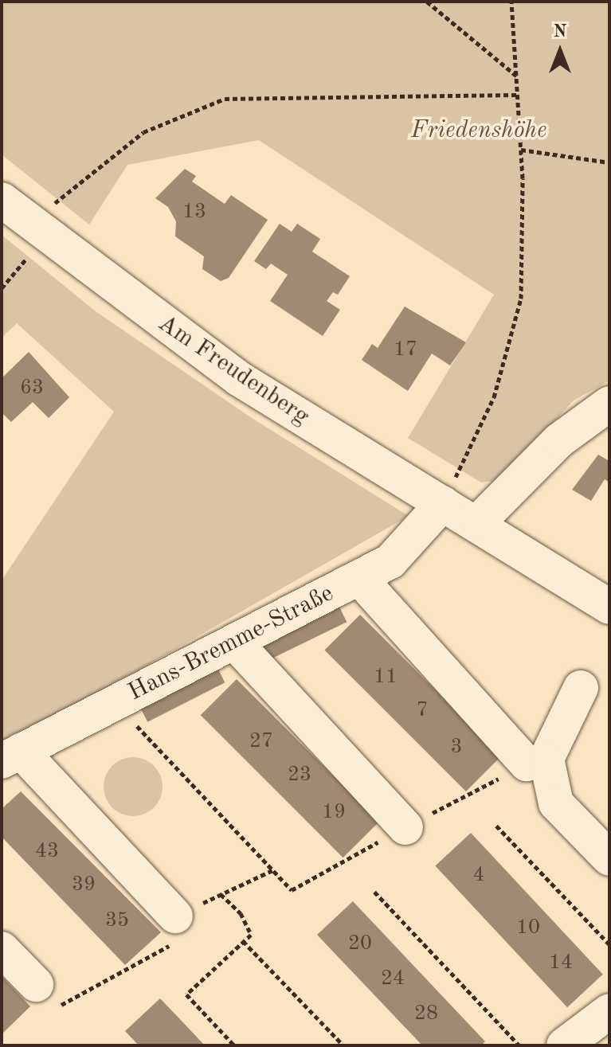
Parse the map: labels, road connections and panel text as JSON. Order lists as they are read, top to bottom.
{
  "streets": {
    "street": ["Am Freudenberg", "Hans-Bremme-Straße"]
  },
  "crossings": [
    ["Am Freudenberg", "Hans-Bremme-Straße"]
  ],
  "parks": ["Friedenshöhe"],
  "house_numbers": [
    "13",
    "17",
    "63",
    "11",
    "7",
    "27",
    "3",
    "23",
    "19",
    "43",
    "4",
    "39",
    "35",
    "10",
    "20",
    "14",
    "24",
    "28"
  ],
  "north": "top"
}
